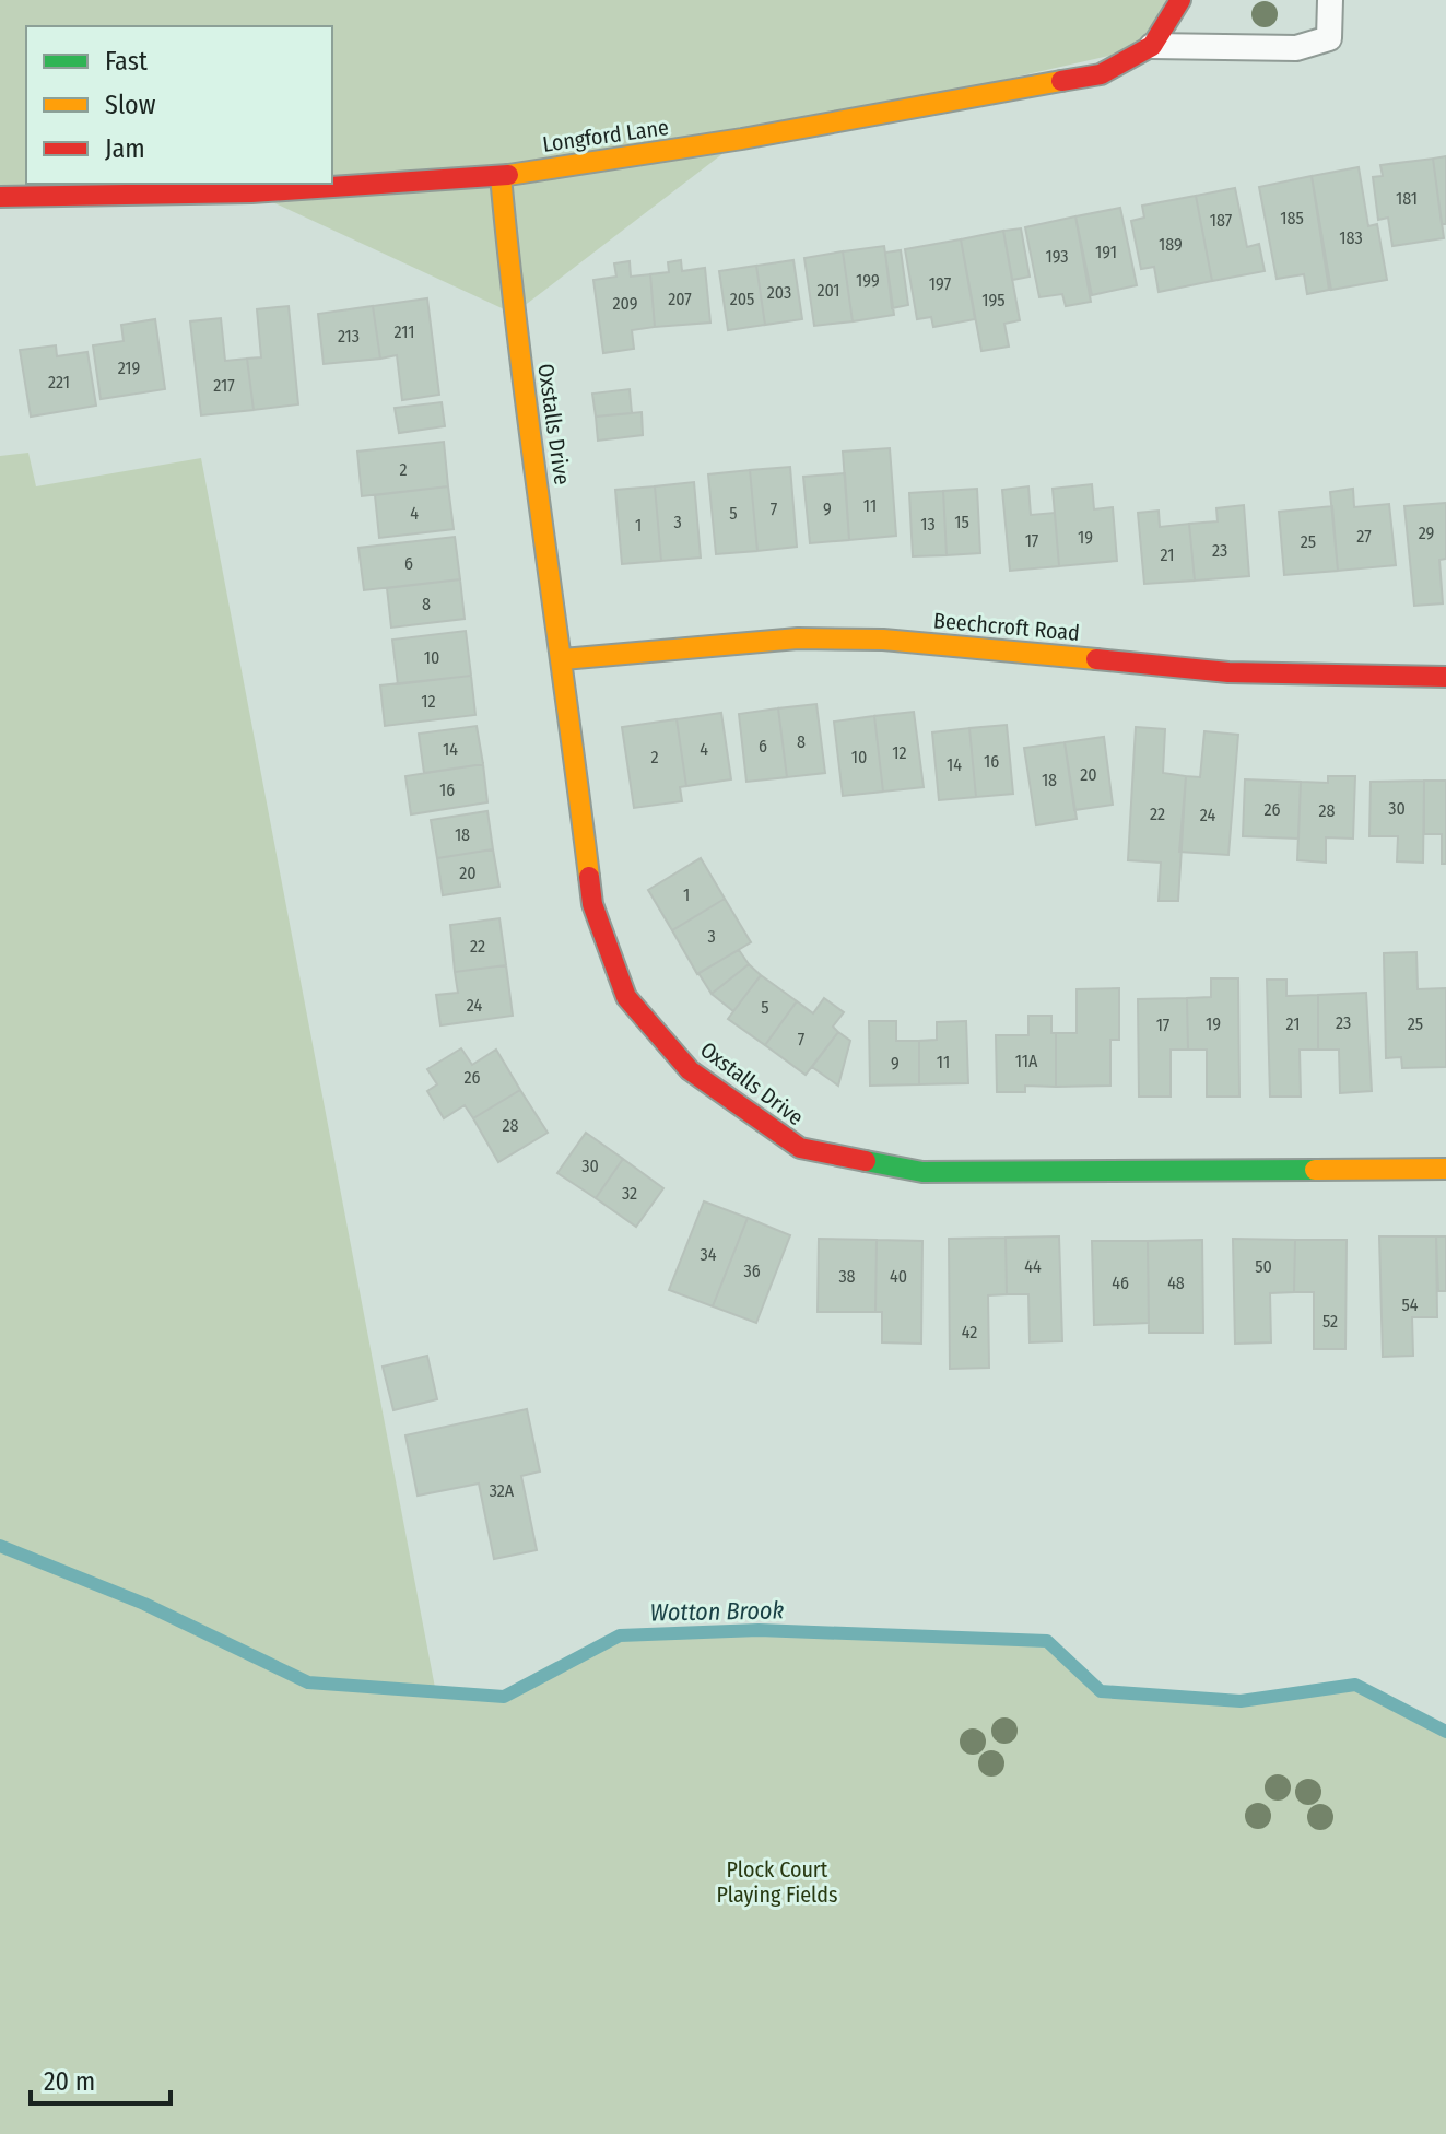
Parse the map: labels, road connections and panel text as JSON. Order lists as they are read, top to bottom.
{
  "streets": {
    "street": ["Longford Lane", "Oxstalls Drive", "Beechcroft Road"]
  },
  "crossings": [
    ["Longford Lane", "Oxstalls Drive"],
    ["Oxstalls Drive", "Beechcroft Road"]
  ],
  "water": ["Wotton Brook"],
  "parks": ["Plock Court Playing Fields"],
  "house_numbers": [
    "181",
    "185",
    "187",
    "183",
    "189",
    "191",
    "193",
    "199",
    "197",
    "201",
    "203",
    "207",
    "205",
    "195",
    "209",
    "211",
    "213",
    "219",
    "221",
    "217",
    "2",
    "11",
    "7",
    "9",
    "4",
    "5",
    "3",
    "15",
    "13",
    "1",
    "29",
    "27",
    "19",
    "17",
    "25",
    "23",
    "21",
    "6",
    "8",
    "10",
    "12",
    "8",
    "6",
    "14",
    "4",
    "12",
    "2",
    "10",
    "16",
    "14",
    "20",
    "18",
    "16",
    "30",
    "26",
    "28",
    "22",
    "24",
    "18",
    "20",
    "1",
    "3",
    "22",
    "24",
    "5",
    "23",
    "19",
    "21",
    "25",
    "17",
    "7",
    "11A",
    "11",
    "9",
    "26",
    "28",
    "30",
    "32",
    "34",
    "44",
    "50",
    "36",
    "38",
    "40",
    "46",
    "48",
    "54",
    "52",
    "42",
    "32A"
  ],
  "legend": ["Fast", "Slow", "Jam"],
  "scale_bar": "20 m"
}
